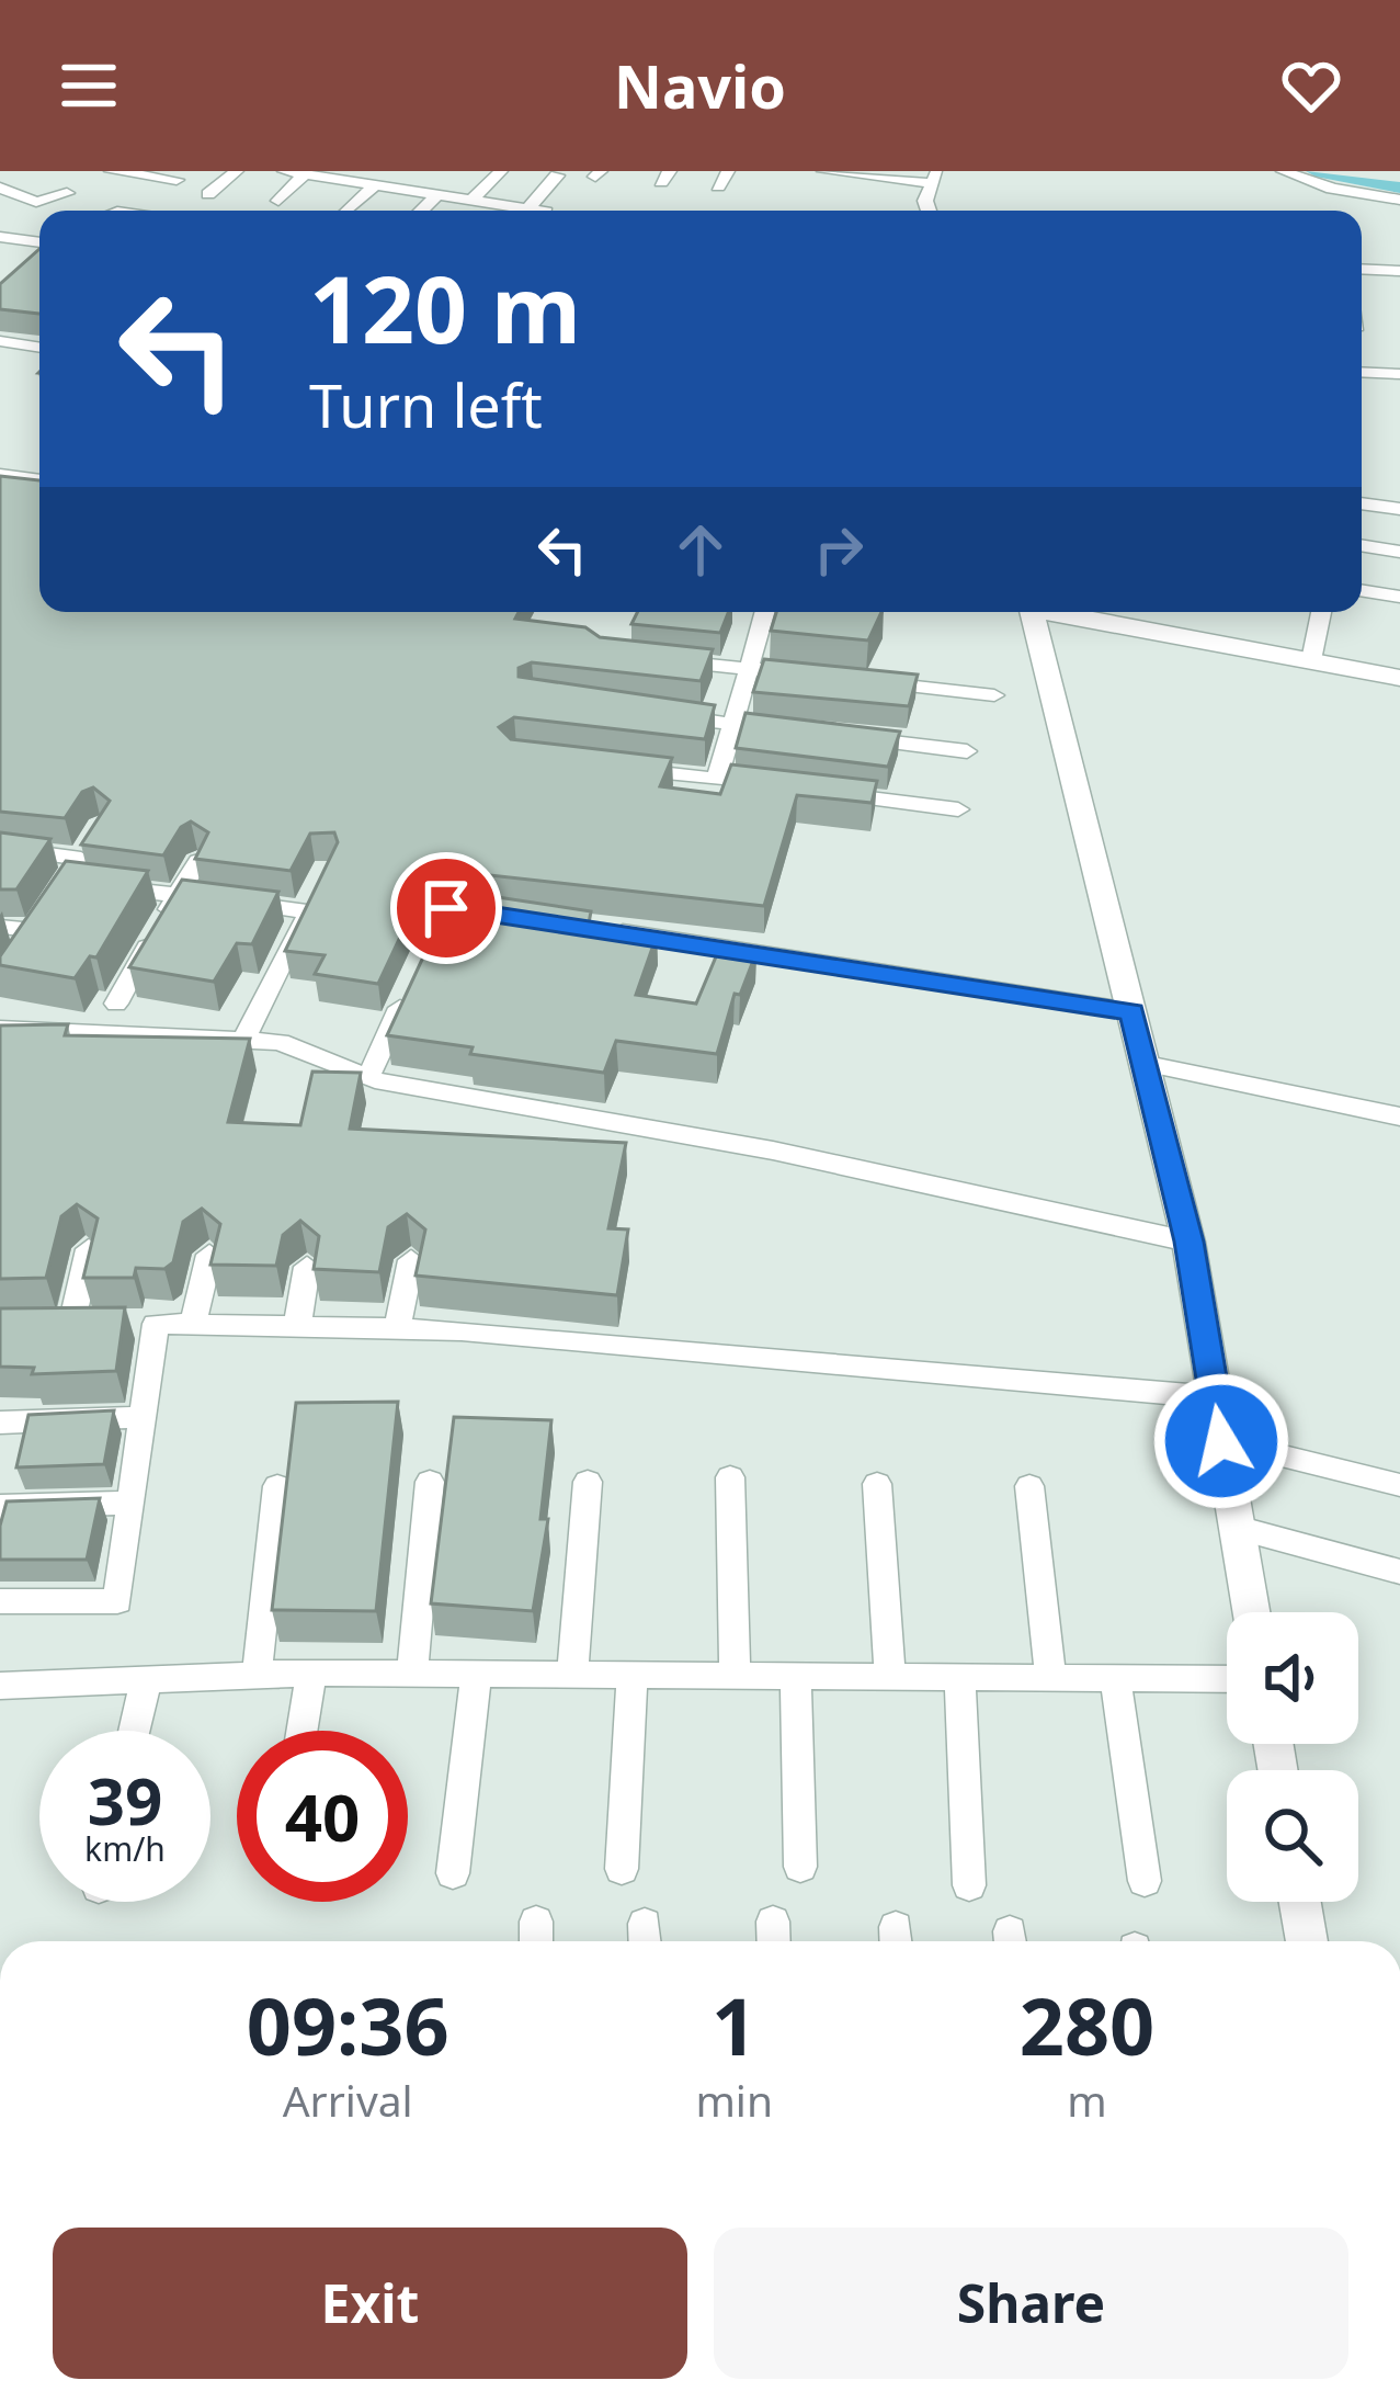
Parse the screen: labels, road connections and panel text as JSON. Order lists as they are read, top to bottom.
{
  "page": {
    "header": "Navio",
    "turn": ["120 m", "Turn left"],
    "speed": "39 km/h",
    "limit": "40",
    "eta": [
      "09:36",
      "Arrival",
      "1",
      "min",
      "280",
      "m"
    ],
    "buttons": ["Exit", "Share"]
  }
}
